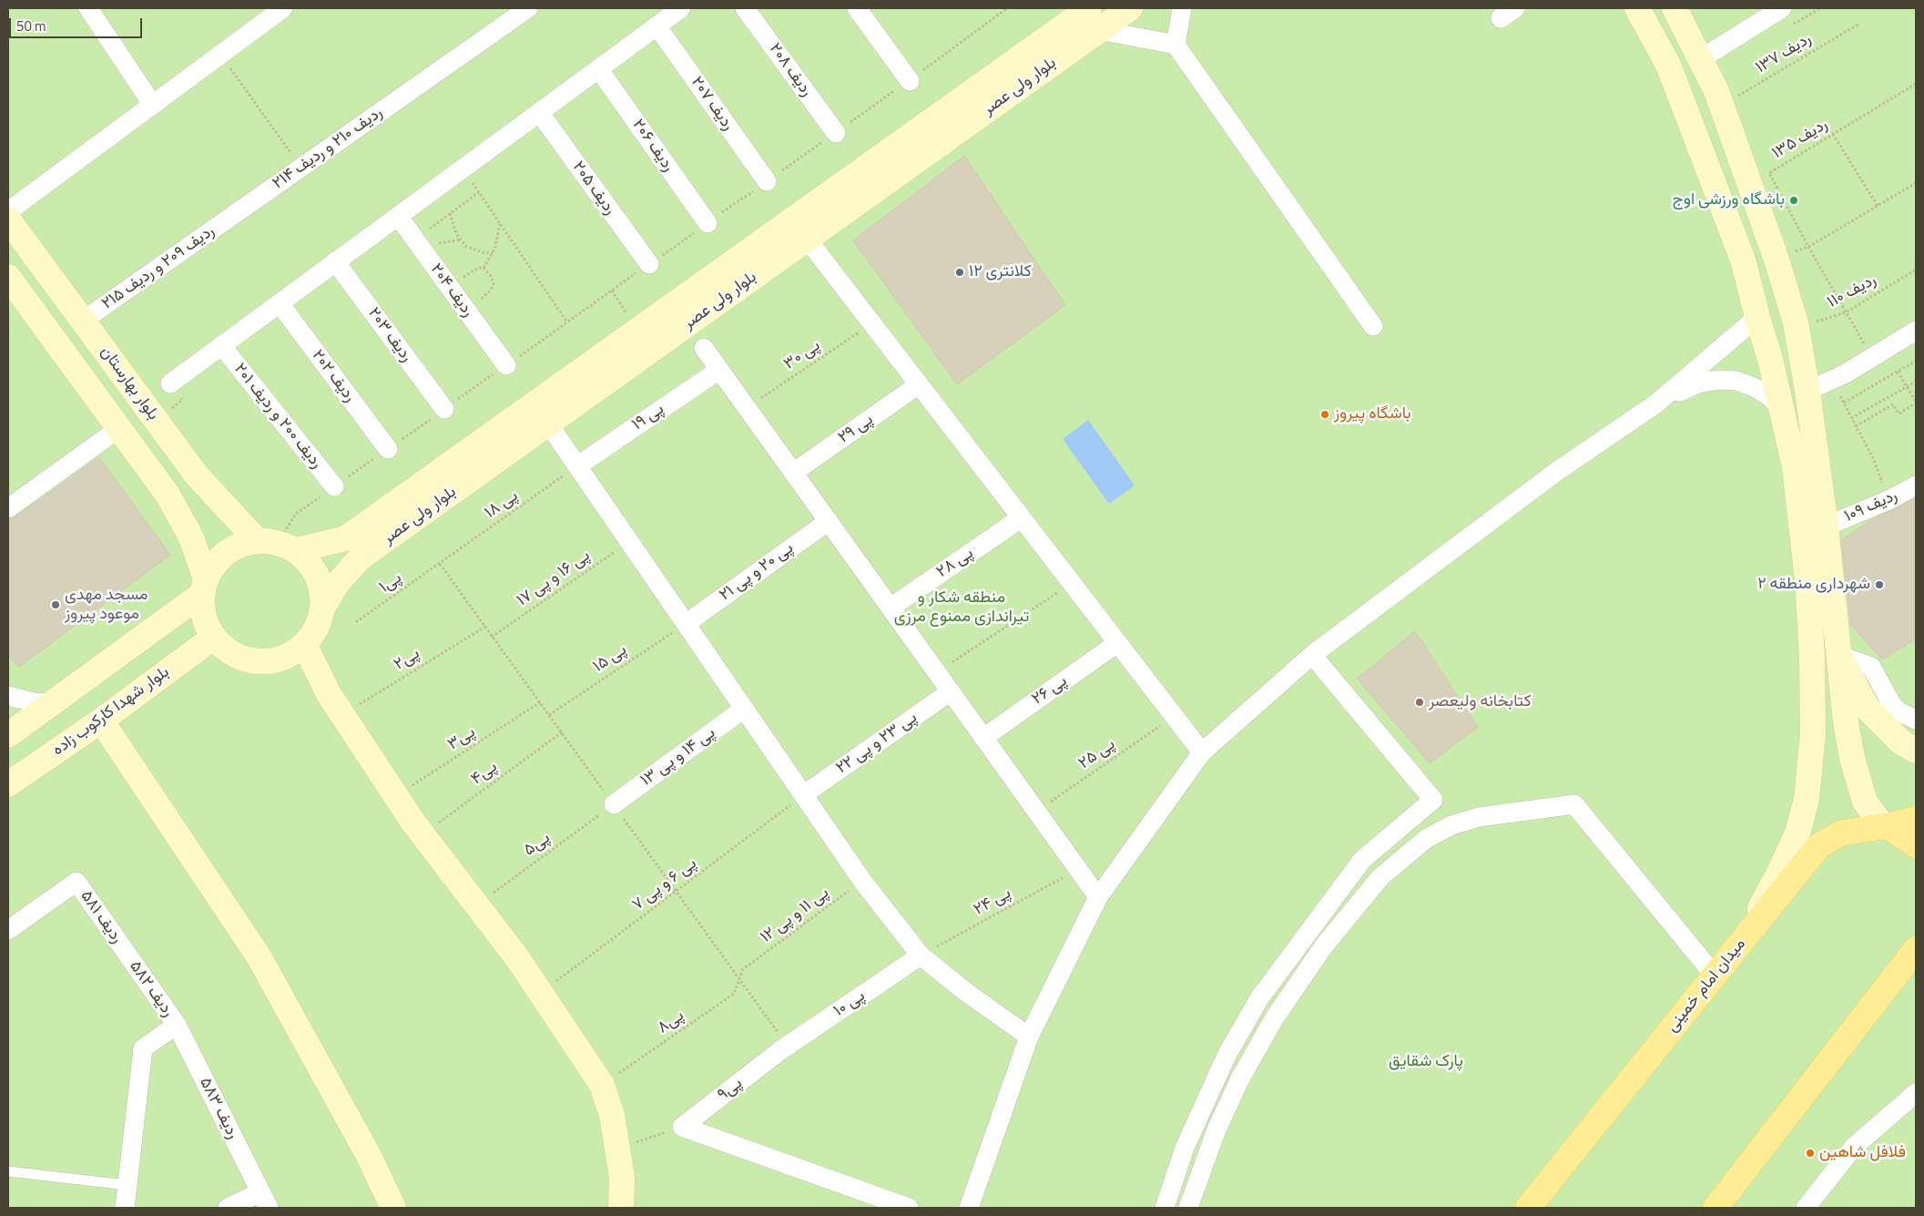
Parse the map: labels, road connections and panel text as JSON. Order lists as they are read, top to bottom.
{
  "streets": {
    "main road": ["میدان امام خمینی"],
    "street": [
      "ردیف ۲۰۸",
      "بلوار ولی عصر",
      "ردیف ۲۰۷",
      "ردیف ۲۰۶",
      "ردیف ۲۱۰ و ردیف ۲۱۴",
      "ردیف ۲۰۵",
      "ردیف ۲۰۹ و ردیف ۲۱۵",
      "ردیف ۲۰۴",
      "ردیف ۲۰۳",
      "ردیف ۲۰۲",
      "بلوار بهارستان",
      "ردیف ۲۰۰ و ردیف ۲۰۱",
      "پی ۱۹",
      "پی ۲۹",
      "ردیف ۱۰۹",
      "پی ۲۸",
      "پی ۲۰ و پی ۲۱",
      "پی ۲۶",
      "بلوار شهدا کارکوب زاده",
      "پی ۲۳ و پی ۲۲",
      "پی ۱۴ و پی ۱۳",
      "ردیف ۵۸۱",
      "ردیف ۵۸۲",
      "پی ۱۰",
      "پی۹",
      "ردیف ۵۸۳"
    ],
    "path": [
      "ردیف ۱۳۷",
      "ردیف ۱۳۵",
      "ردیف ۱۱۰",
      "پی ۳۰",
      "پی ۱۸",
      "پی ۱۶ و پی ۱۷",
      "پی۱",
      "پی ۱۵",
      "پی۲",
      "پی۳",
      "پی ۲۵",
      "پی۴",
      "پی۵",
      "پی ۶ و پی ۷",
      "پی ۲۴",
      "پی ۱۱ و پی ۱۲",
      "پی۸"
    ]
  },
  "crossings": [
    ["بلوار ولی عصر", "بلوار بهارستان"],
    ["بلوار ولی عصر", "بلوار شهدا کارکوب زاده"],
    ["ردیف ۲۱۰ و ردیف ۲۱۴", "ردیف ۲۰۹ و ردیف ۲۱۵"],
    ["ردیف ۲۰۹ و ردیف ۲۱۵", "بلوار بهارستان"],
    ["بلوار بهارستان", "بلوار شهدا کارکوب زاده"],
    ["پی ۱۹", "پی ۱۸"],
    ["پی ۱۸", "پی۱"],
    ["پی ۲۰ و پی ۲۱", "پی ۱۵"],
    ["پی ۲۳ و پی ۲۲", "پی ۶ و پی ۷"],
    ["پی ۱۴ و پی ۱۳", "پی۵"],
    ["پی ۲۴", "پی ۱۰"],
    ["پی ۱۱ و پی ۱۲", "پی۸"],
    ["ردیف ۵۸۱", "ردیف ۵۸۲"],
    ["ردیف ۵۸۲", "ردیف ۵۸۳"],
    ["پی ۱۰", "پی۹"]
  ],
  "parks": ["منطقه شکار و تیراندازی ممنوع مرزی", "پارک شقایق"],
  "places": [
    "باشگاه ورزشی اوج",
    "کلانتری ۱۲",
    "باشگاه پیروز",
    "شهرداری منطقه ۲",
    "مسجد مهدی موعود پیروز",
    "کتابخانه ولیعصر",
    "فلافل شاهین"
  ],
  "scale_bar": "50 m"
}
